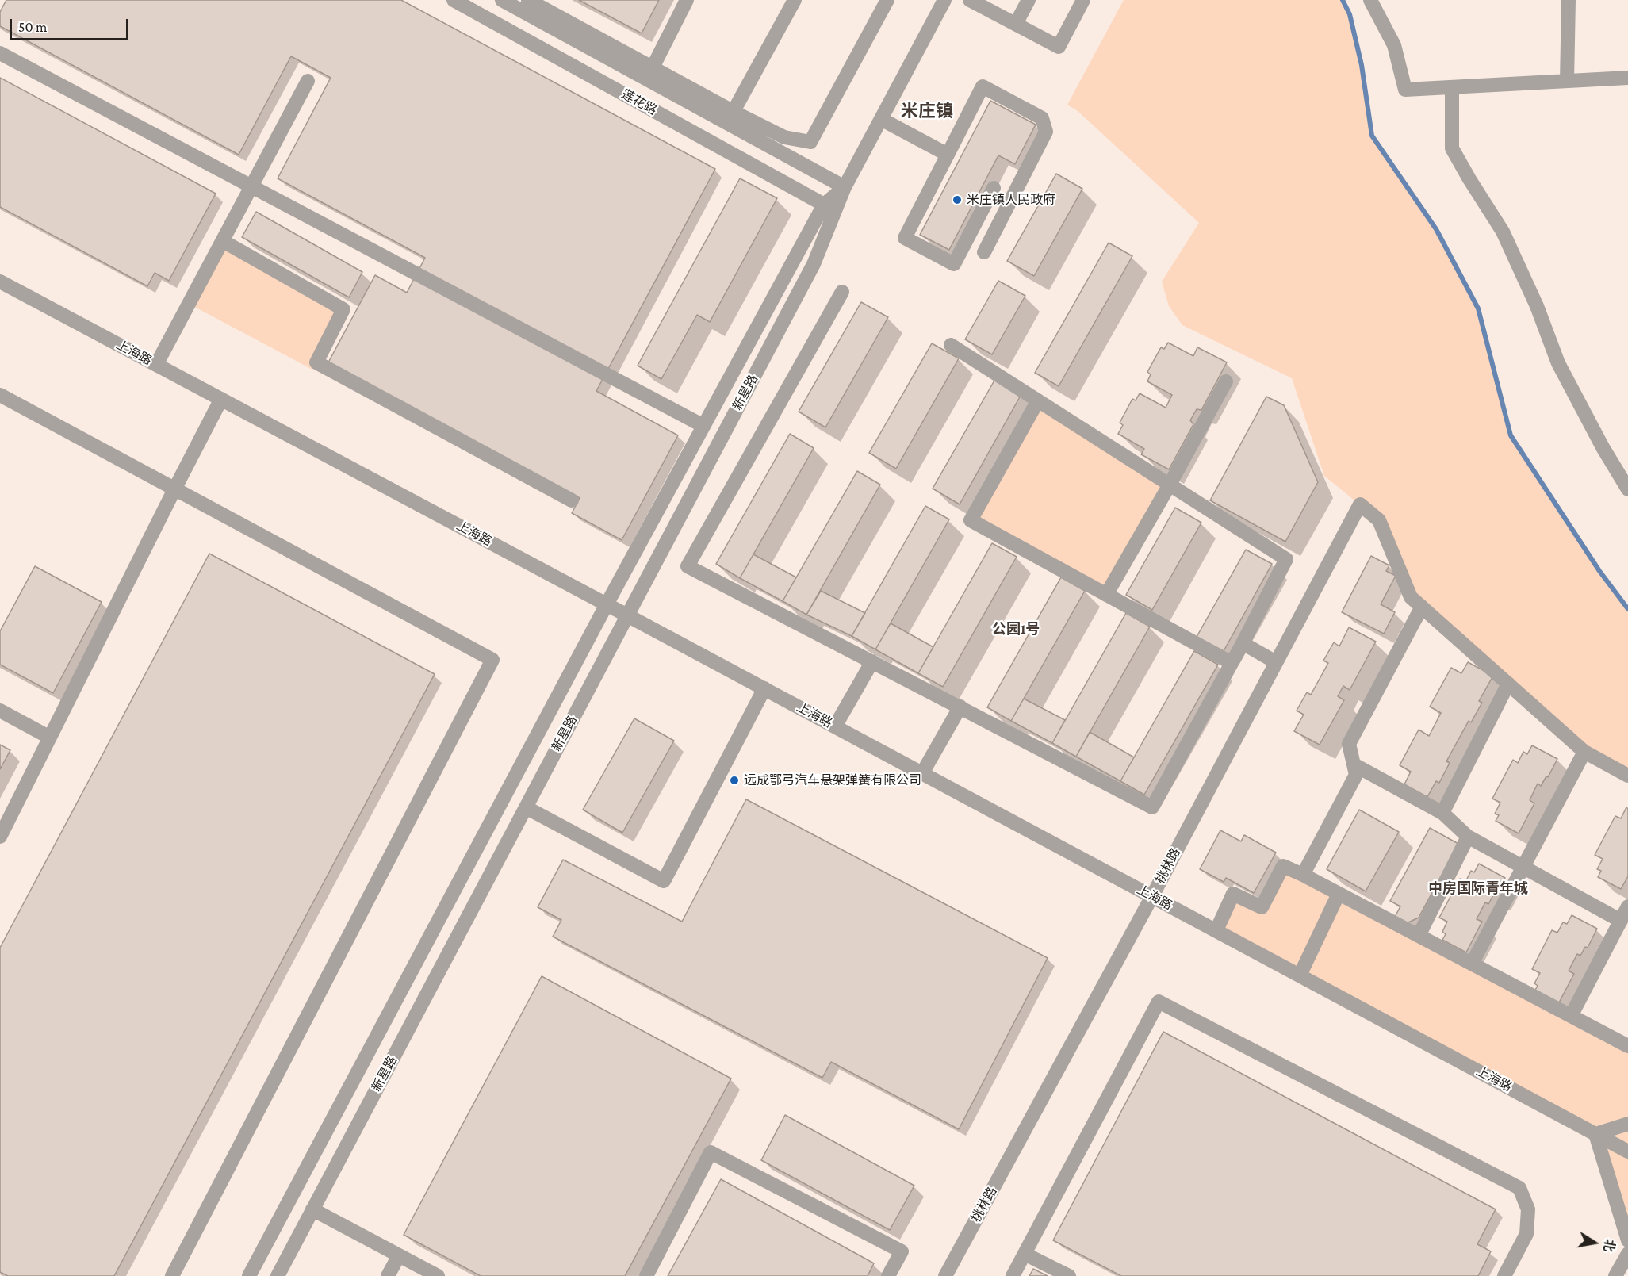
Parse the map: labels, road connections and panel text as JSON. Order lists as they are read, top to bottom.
{
  "streets": {
    "street": [
      "莲花路",
      "上海路",
      "新星路",
      "桃林路"
    ]
  },
  "crossings": [
    ["莲花路", "新星路"],
    ["上海路", "新星路"],
    ["上海路", "桃林路"]
  ],
  "districts": ["米庄镇", "公园1号", "中房国际青年城"],
  "places": ["米庄镇人民政府", "远成鄂弓汽车悬架弹簧有限公司"],
  "scale_bar": "50 m",
  "north": "right"
}
